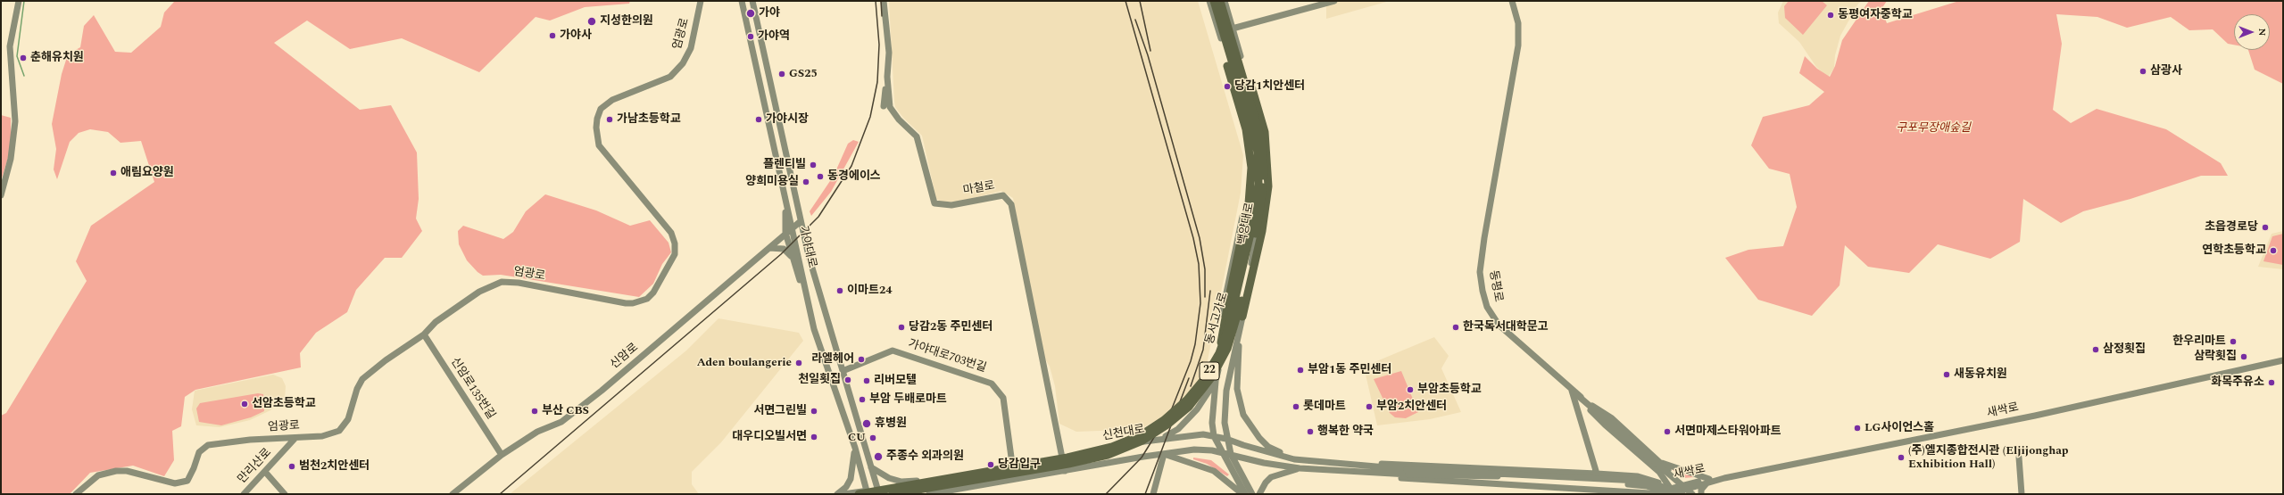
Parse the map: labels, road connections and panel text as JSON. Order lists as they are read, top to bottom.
{
  "streets": {
    "highway": ["동서고가로", "22"],
    "main road": [
      "엄광로",
      "마철로",
      "백양대로",
      "가야대로",
      "동평로",
      "신암로",
      "가야대로703번길",
      "신암로135번길",
      "새싹로",
      "신천대로",
      "만리산로"
    ]
  },
  "crossings": [
    ["엄광로", "신암로135번길"],
    ["엄광로", "만리산로"],
    ["마철로", "신천대로"],
    ["백양대로", "신천대로"],
    ["가야대로", "신암로"],
    ["가야대로", "가야대로703번길"],
    ["가야대로", "신천대로"],
    ["동평로", "새싹로"],
    ["신암로", "신암로135번길"],
    ["가야대로703번길", "신천대로"]
  ],
  "parks": ["구포무장애숲길"],
  "places": [
    "가야",
    "동평여자중학교",
    "지성한의원",
    "가야사",
    "가야역",
    "춘해유치원",
    "삼광사",
    "GS25",
    "당감1치안센터",
    "가남초등학교",
    "가야시장",
    "플렌티빌",
    "애림요양원",
    "동경에이스",
    "양희미용실",
    "초읍경로당",
    "연학초등학교",
    "이마트24",
    "당감2동 주민센터",
    "한국독서대학문고",
    "한우리마트",
    "삼정횟집",
    "삼락횟집",
    "라엘헤어",
    "Aden boulangerie",
    "부암1동 주민센터",
    "새동유치원",
    "천일횟집",
    "리버모텔",
    "화목주유소",
    "부암초등학교",
    "부암 두배로마트",
    "선암초등학교",
    "롯데마트",
    "부암2치안센터",
    "부산 CBS",
    "서면그린빌",
    "휴병원",
    "LG사이언스홀",
    "행복한 약국",
    "서면마제스타워아파트",
    "대우디오빌서면",
    "CU",
    "주종수 외과의원",
    "(주)엘지종합전시관 (Eljijonghap Exhibition Hall)",
    "당감입구",
    "범천2치안센터"
  ],
  "north": "right"
}
